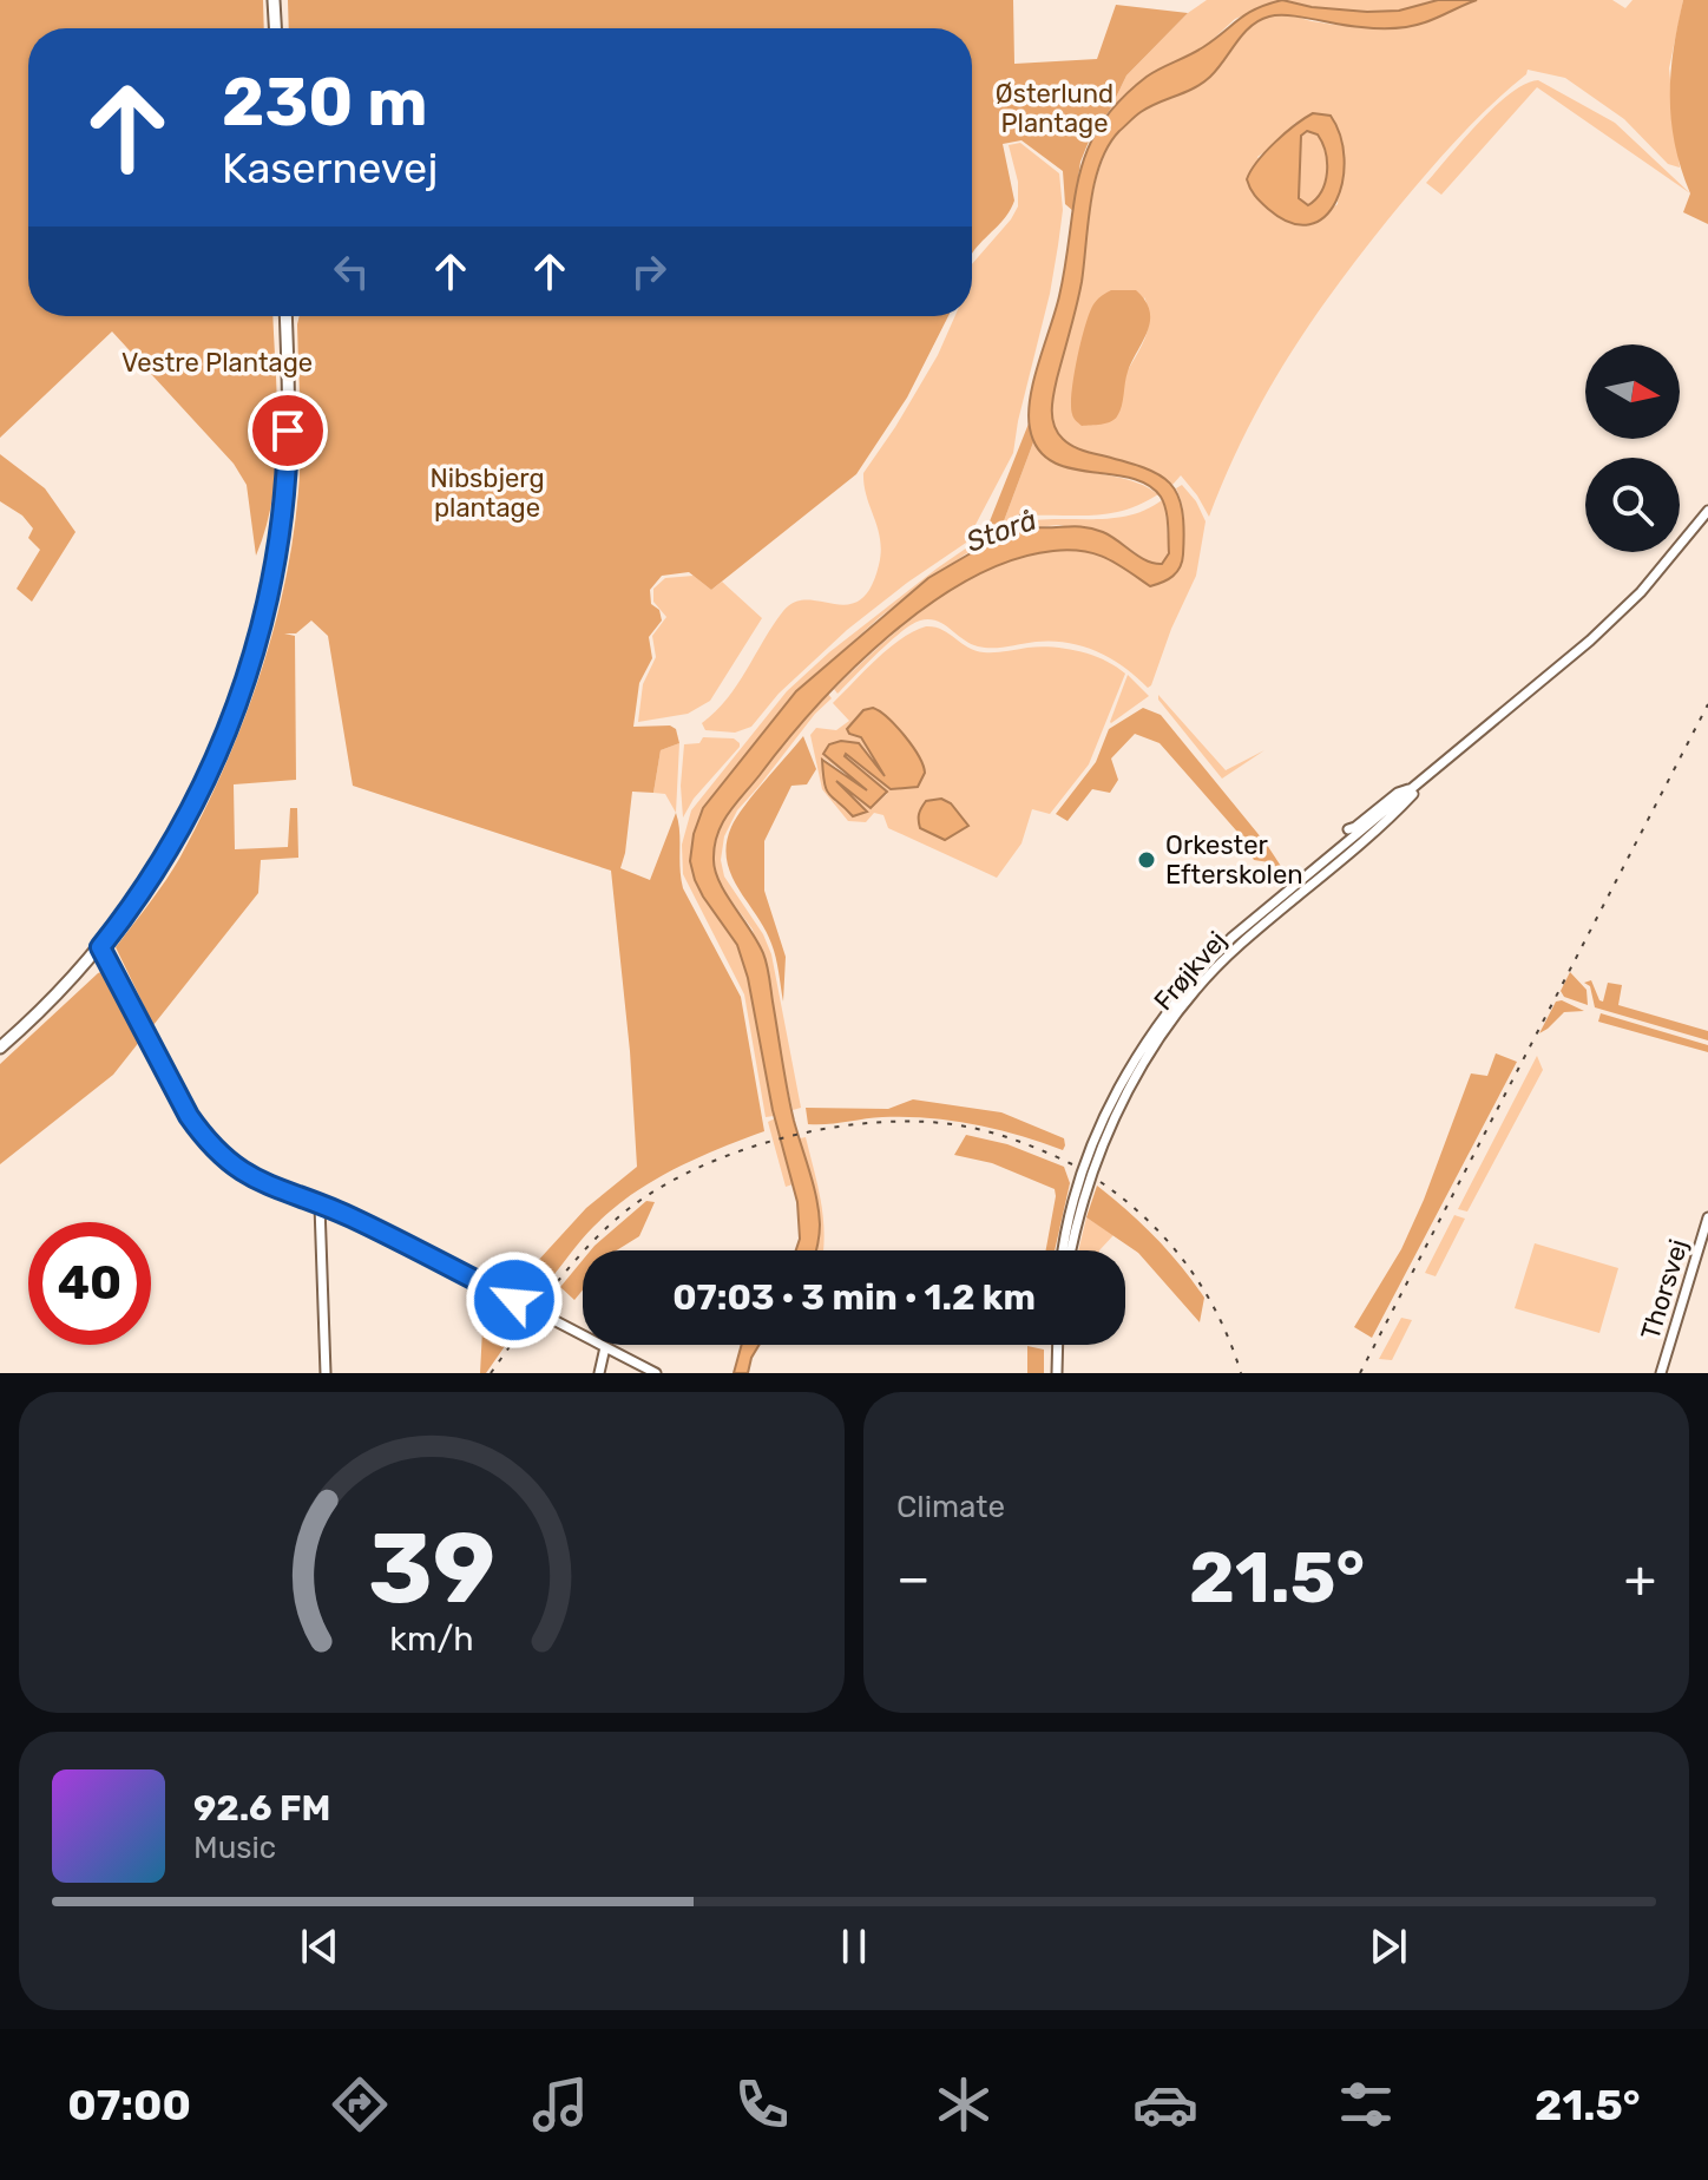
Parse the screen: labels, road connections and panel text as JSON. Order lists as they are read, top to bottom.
{
  "streets": {
    "street": ["Frøjkvej", "Thorsvej"]
  },
  "water": ["Storå"],
  "parks": ["Østerlund Plantage", "Vestre Plantage", "Nibsbjerg plantage"],
  "places": ["Orkester Efterskolen"],
  "north": "right",
  "page": {
    "turn": ["230 m", "Kasernevej"],
    "limit": "40",
    "trip": "07:03 · 3 min · 1.2 km",
    "tile": "Climate",
    "heat": ["−", "21.5°", "+"],
    "song": ["92.6 FM", "Music"],
    "tabs": ["07:00", "21.5°"],
    "gauge": ["39", "km/h"]
  }
}
